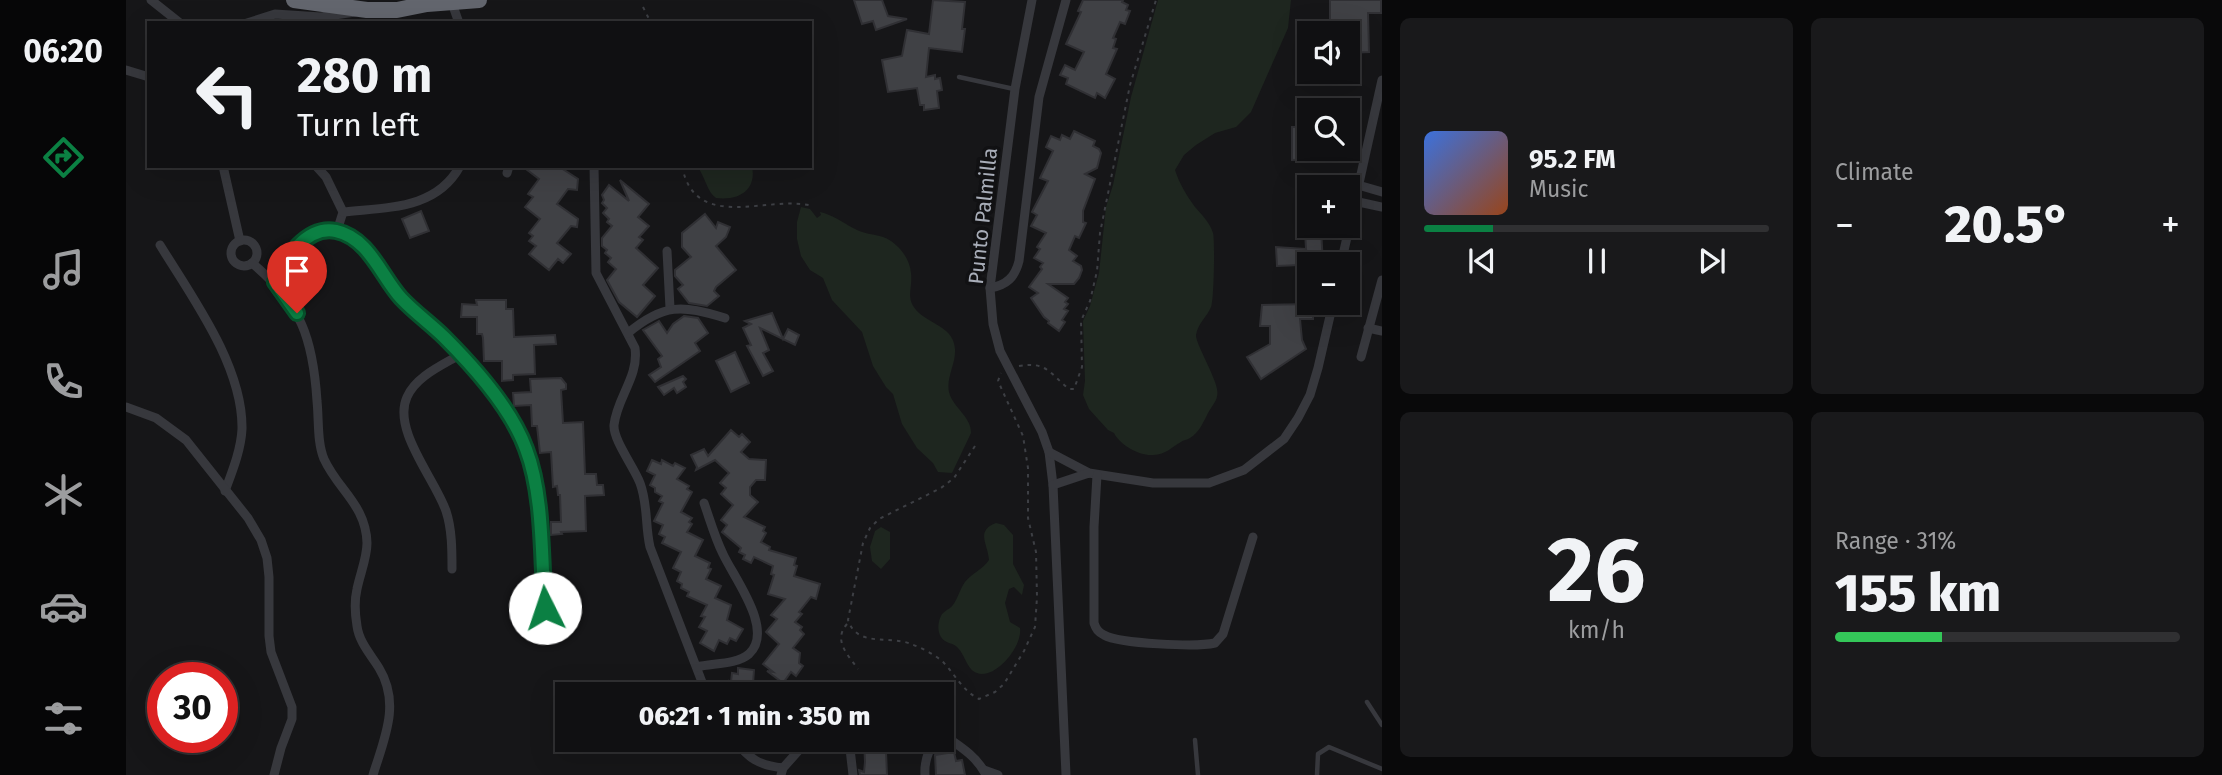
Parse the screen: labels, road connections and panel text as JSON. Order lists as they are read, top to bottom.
{
  "streets": {
    "street": ["Punto Palmilla"]
  },
  "page": {
    "tabs": "06:20",
    "tile": [
      "Climate",
      ["26", "km/h"],
      ["Range · 31%", "155 km"]
    ],
    "map_buttons": ["+", "−"],
    "turn": ["280 m", "Turn left"],
    "song": ["95.2 FM", "Music"],
    "heat": ["−", "20.5°", "+"],
    "limit": "30",
    "trip": "06:21 · 1 min · 350 m"
  }
}
